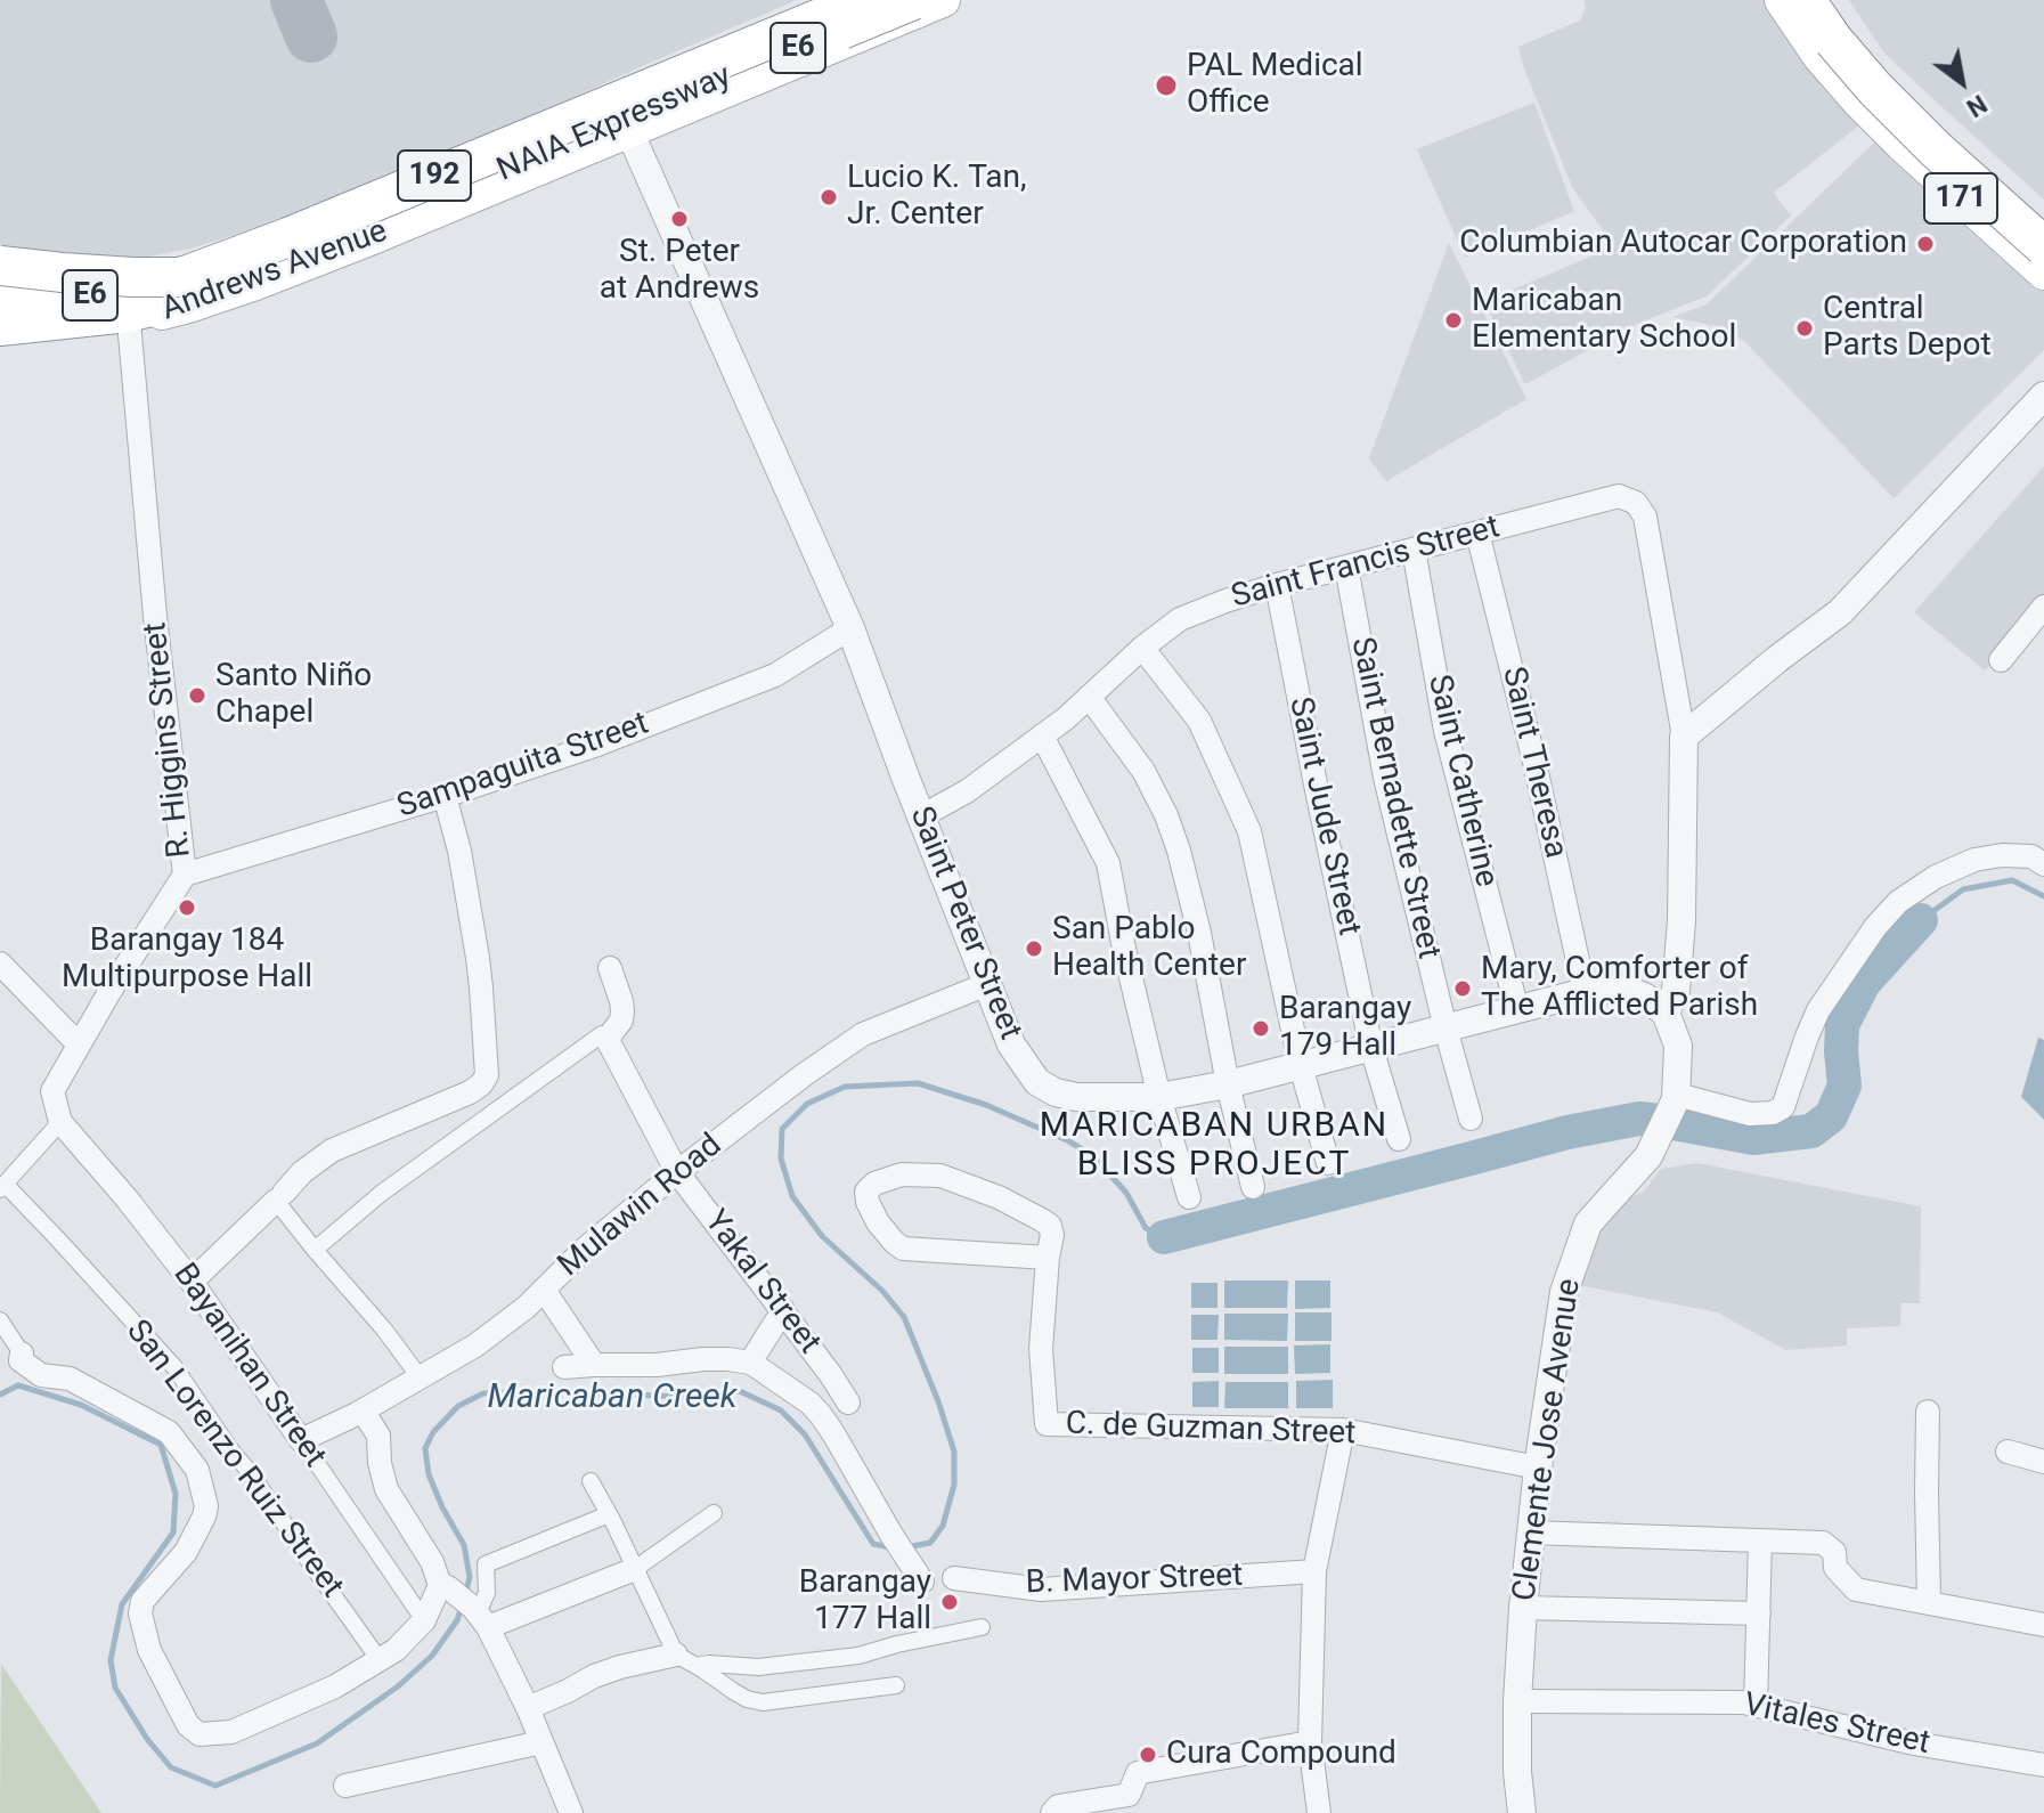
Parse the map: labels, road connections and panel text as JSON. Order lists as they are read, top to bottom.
{
  "streets": {
    "highway": ["E6", "NAIA Expressway"],
    "main road": ["192", "171", "Andrews Avenue"],
    "street": [
      "Saint Francis Street",
      "R. Higgins Street",
      "Saint Theresa",
      "Sampaguita Street",
      "Saint Catherine",
      "Saint Bernadette Street",
      "Saint Jude Street",
      "Saint Peter Street",
      "Mulawin Road",
      "Yakal Street",
      "Bayanihan Street",
      "C. de Guzman Street",
      "Clemente Jose Avenue",
      "San Lorenzo Ruiz Street",
      "B. Mayor Street",
      "Vitales Street"
    ]
  },
  "crossings": [
    ["Andrews Avenue", "R. Higgins Street"],
    ["Andrews Avenue", "Saint Peter Street"],
    ["Saint Francis Street", "Saint Theresa"],
    ["Saint Francis Street", "Saint Catherine"],
    ["Saint Francis Street", "Saint Bernadette Street"],
    ["Saint Francis Street", "Saint Jude Street"],
    ["Saint Francis Street", "Saint Peter Street"],
    ["R. Higgins Street", "Sampaguita Street"],
    ["R. Higgins Street", "Bayanihan Street"],
    ["Saint Theresa", "Saint Peter Street"],
    ["Sampaguita Street", "Saint Peter Street"],
    ["Saint Catherine", "Saint Peter Street"],
    ["Saint Bernadette Street", "Saint Peter Street"],
    ["Saint Jude Street", "Saint Peter Street"],
    ["Saint Peter Street", "Mulawin Road"],
    ["Mulawin Road", "Yakal Street"],
    ["Mulawin Road", "Bayanihan Street"],
    ["C. de Guzman Street", "Clemente Jose Avenue"],
    ["Clemente Jose Avenue", "Vitales Street"]
  ],
  "districts": ["MARICABAN URBAN BLISS PROJECT"],
  "water": ["Maricaban Creek"],
  "places": [
    "PAL Medical Office",
    "Lucio K. Tan, Jr. Center",
    "St. Peter at Andrews",
    "Columbian Autocar Corporation",
    "Maricaban Elementary School",
    "Central Parts Depot",
    "Santo Niño Chapel",
    "Barangay 184 Multipurpose Hall",
    "San Pablo Health Center",
    "Mary, Comforter of The Afflicted Parish",
    "Barangay 179 Hall",
    "Barangay 177 Hall",
    "Cura Compound"
  ],
  "north": "bottom right"
}
